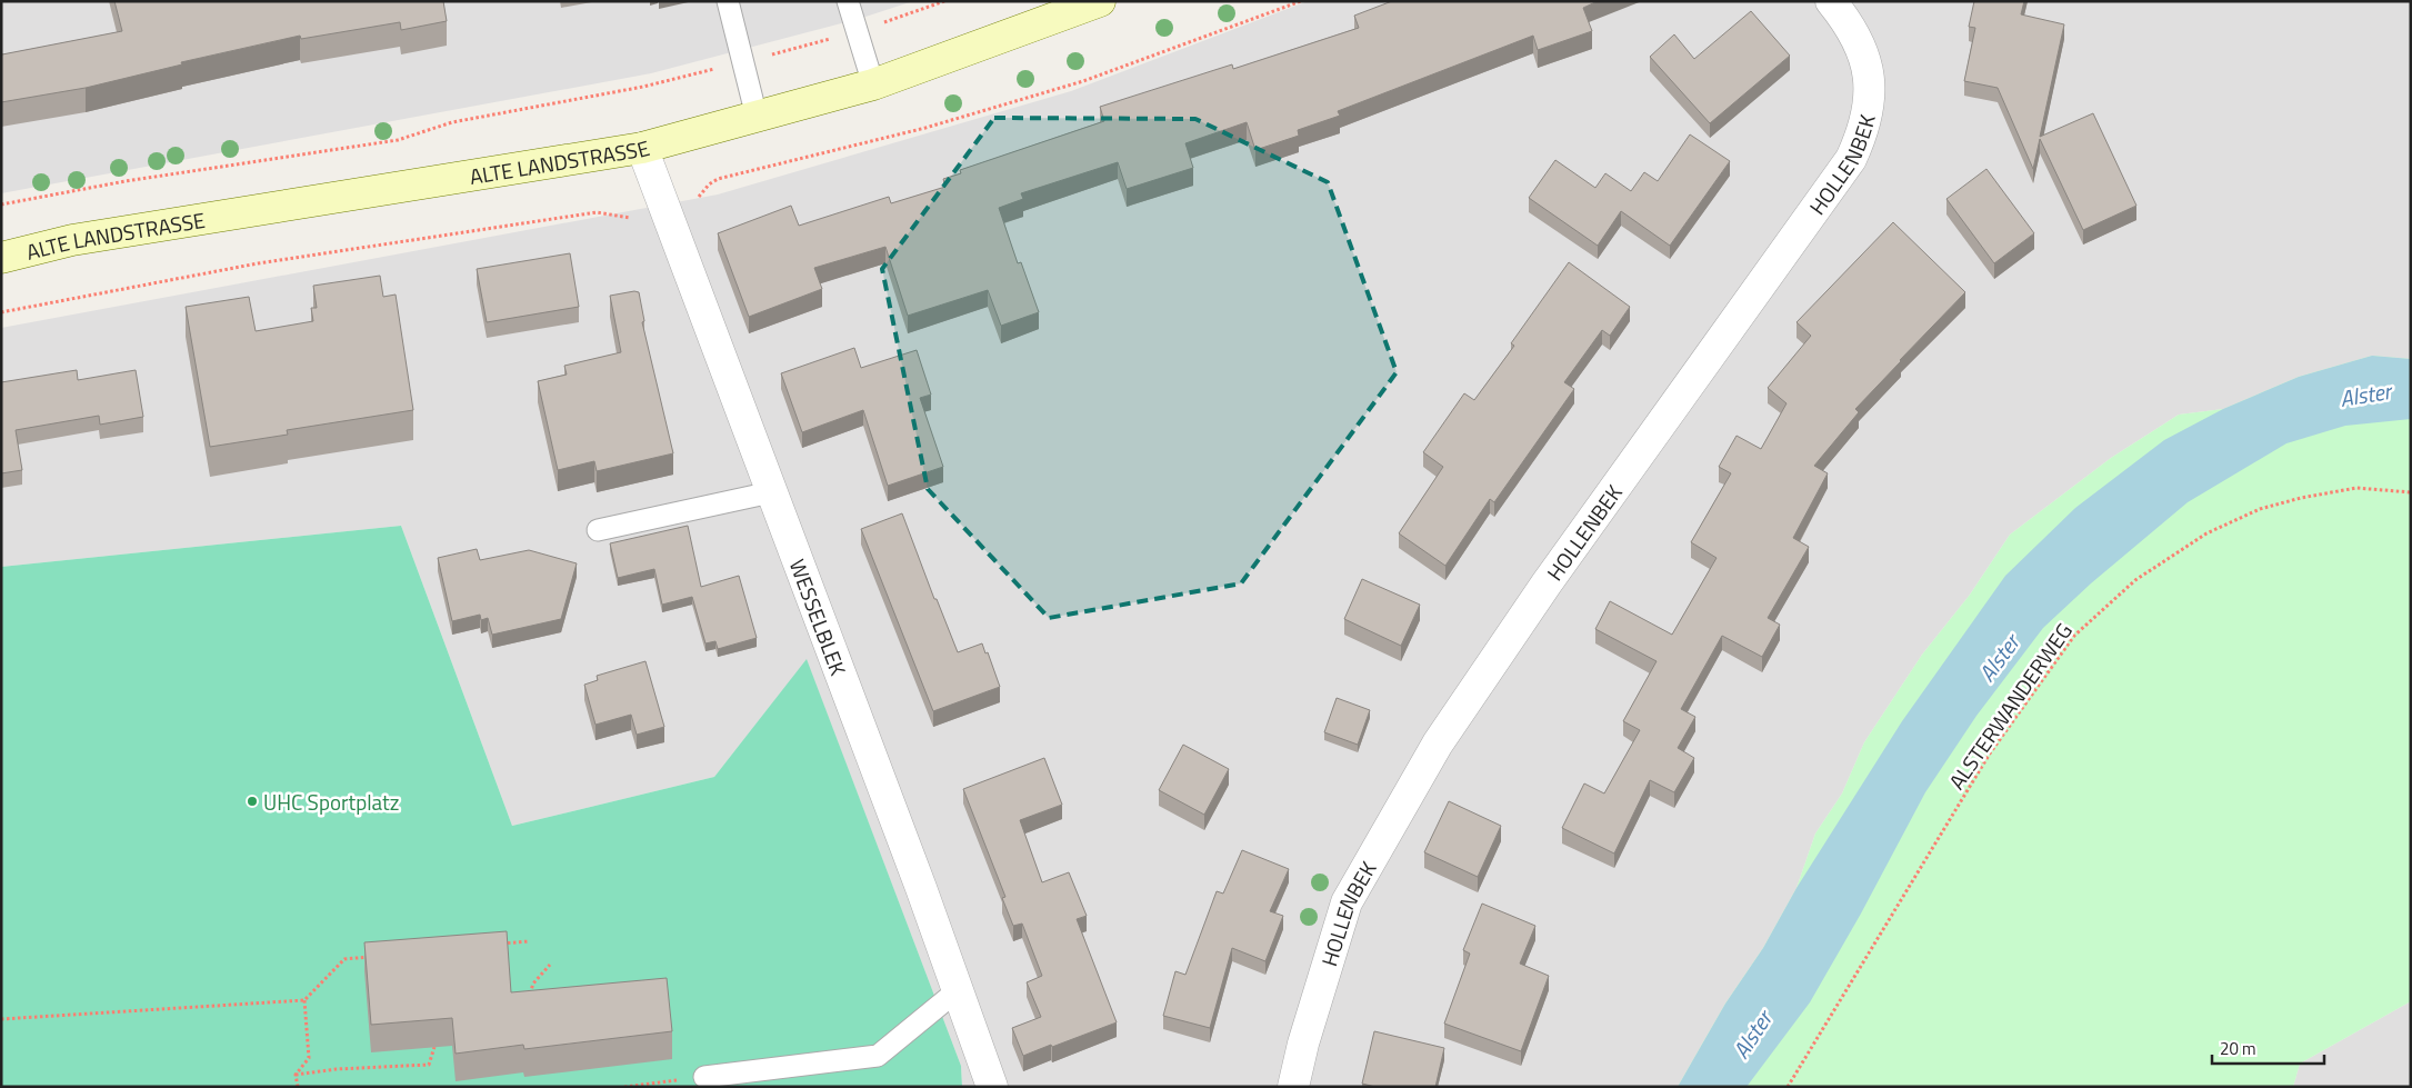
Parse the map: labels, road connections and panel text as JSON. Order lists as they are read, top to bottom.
{
  "streets": {
    "main road": ["ALTE LANDSTRASSE"],
    "street": ["HOLLENBEK", "WESSELBLEK"],
    "path": ["ALSTERWANDERWEG"]
  },
  "crossings": [
    ["ALTE LANDSTRASSE", "WESSELBLEK"]
  ],
  "water": ["Alster"],
  "places": ["UHC Sportplatz"],
  "scale_bar": "20 m"
}
